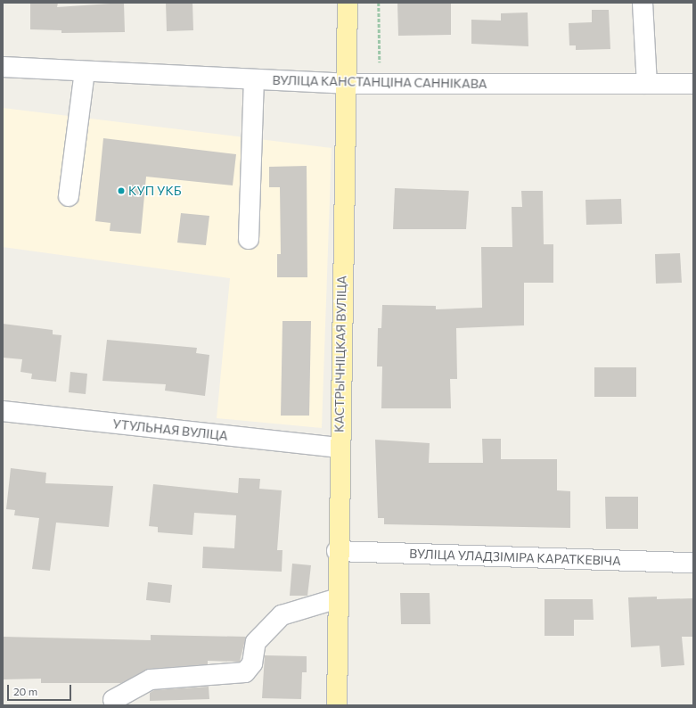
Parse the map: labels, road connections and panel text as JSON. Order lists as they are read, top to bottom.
{
  "streets": {
    "main road": ["КАСТРЫЧНІЦКАЯ ВУЛІЦА"],
    "street": ["ВУЛІЦА КАНСТАНЦІНА САННІКАВА", "УТУЛЬНАЯ ВУЛІЦА", "ВУЛІЦА УЛАДЗІМІРА КАРАТКЕВІЧА"]
  },
  "crossings": [
    ["ВУЛІЦА КАНСТАНЦІНА САННІКАВА", "КАСТРЫЧНІЦКАЯ ВУЛІЦА"],
    ["КАСТРЫЧНІЦКАЯ ВУЛІЦА", "УТУЛЬНАЯ ВУЛІЦА"],
    ["КАСТРЫЧНІЦКАЯ ВУЛІЦА", "ВУЛІЦА УЛАДЗІМІРА КАРАТКЕВІЧА"]
  ],
  "places": ["КУП УКБ"],
  "scale_bar": "20 m"
}
